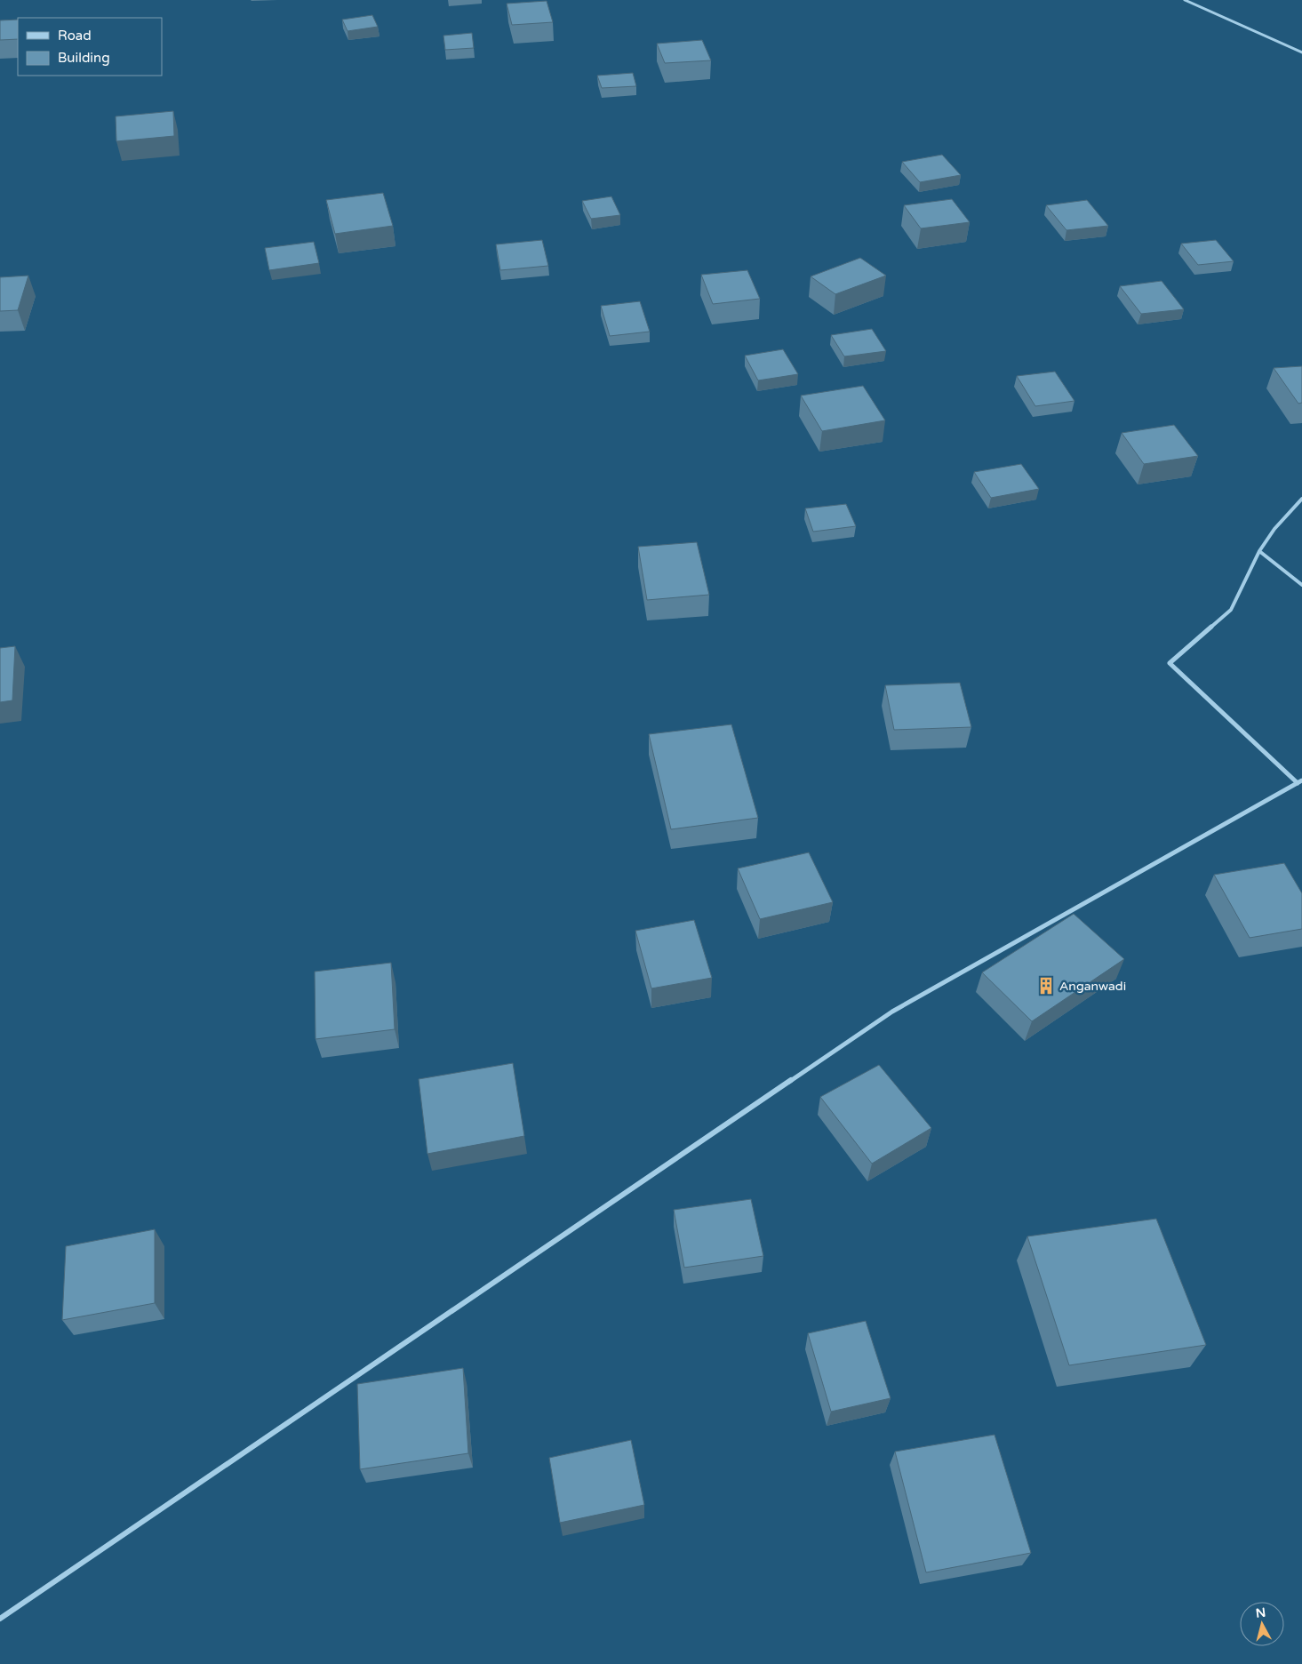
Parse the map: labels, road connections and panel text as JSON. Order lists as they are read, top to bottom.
{
  "places": {
    "building": ["Anganwadi"]
  },
  "legend": ["Road", "Building"],
  "north": "top"
}
